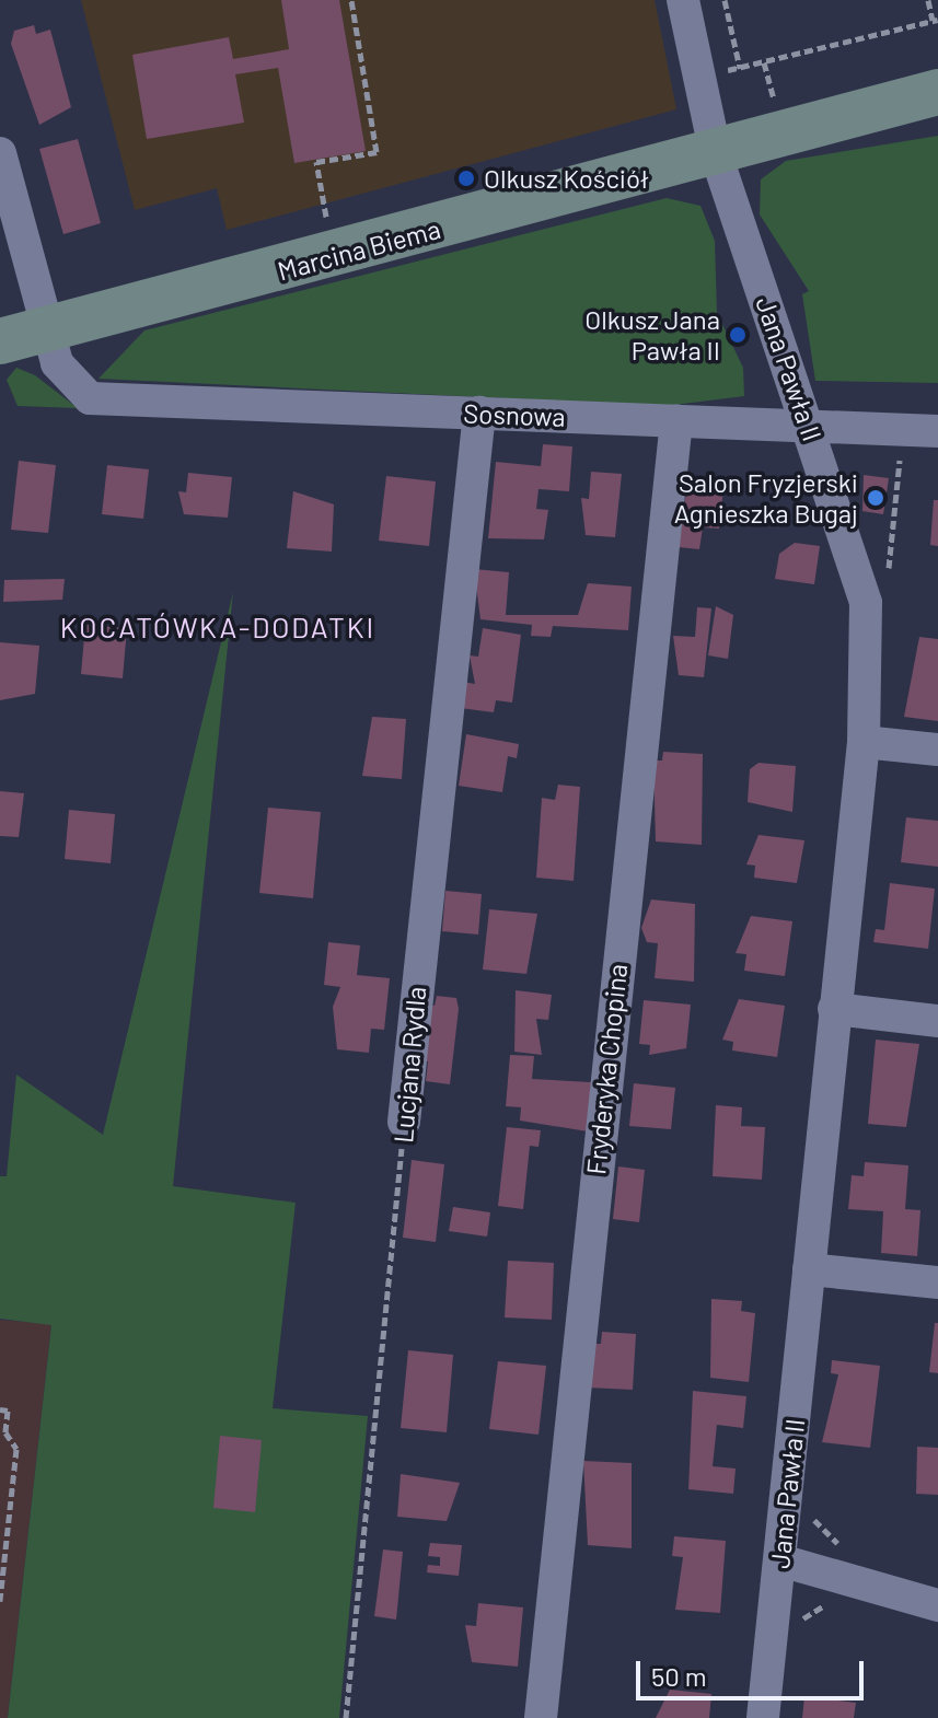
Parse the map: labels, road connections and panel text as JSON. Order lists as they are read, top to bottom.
{
  "streets": {
    "street": [
      "Marcina Biema",
      "Jana Pawła II",
      "Sosnowa",
      "Lucjana Rydla",
      "Fryderyka Chopina"
    ]
  },
  "crossings": [
    ["Marcina Biema", "Jana Pawła II"],
    ["Marcina Biema", "Sosnowa"],
    ["Jana Pawła II", "Sosnowa"],
    ["Sosnowa", "Lucjana Rydla"],
    ["Sosnowa", "Fryderyka Chopina"]
  ],
  "districts": ["KOCATÓWKA-DODATKI"],
  "places": ["Olkusz Kościół", "Olkusz Jana Pawła II", "Salon Fryzjerski Agnieszka Bugaj"],
  "scale_bar": "50 m"
}
